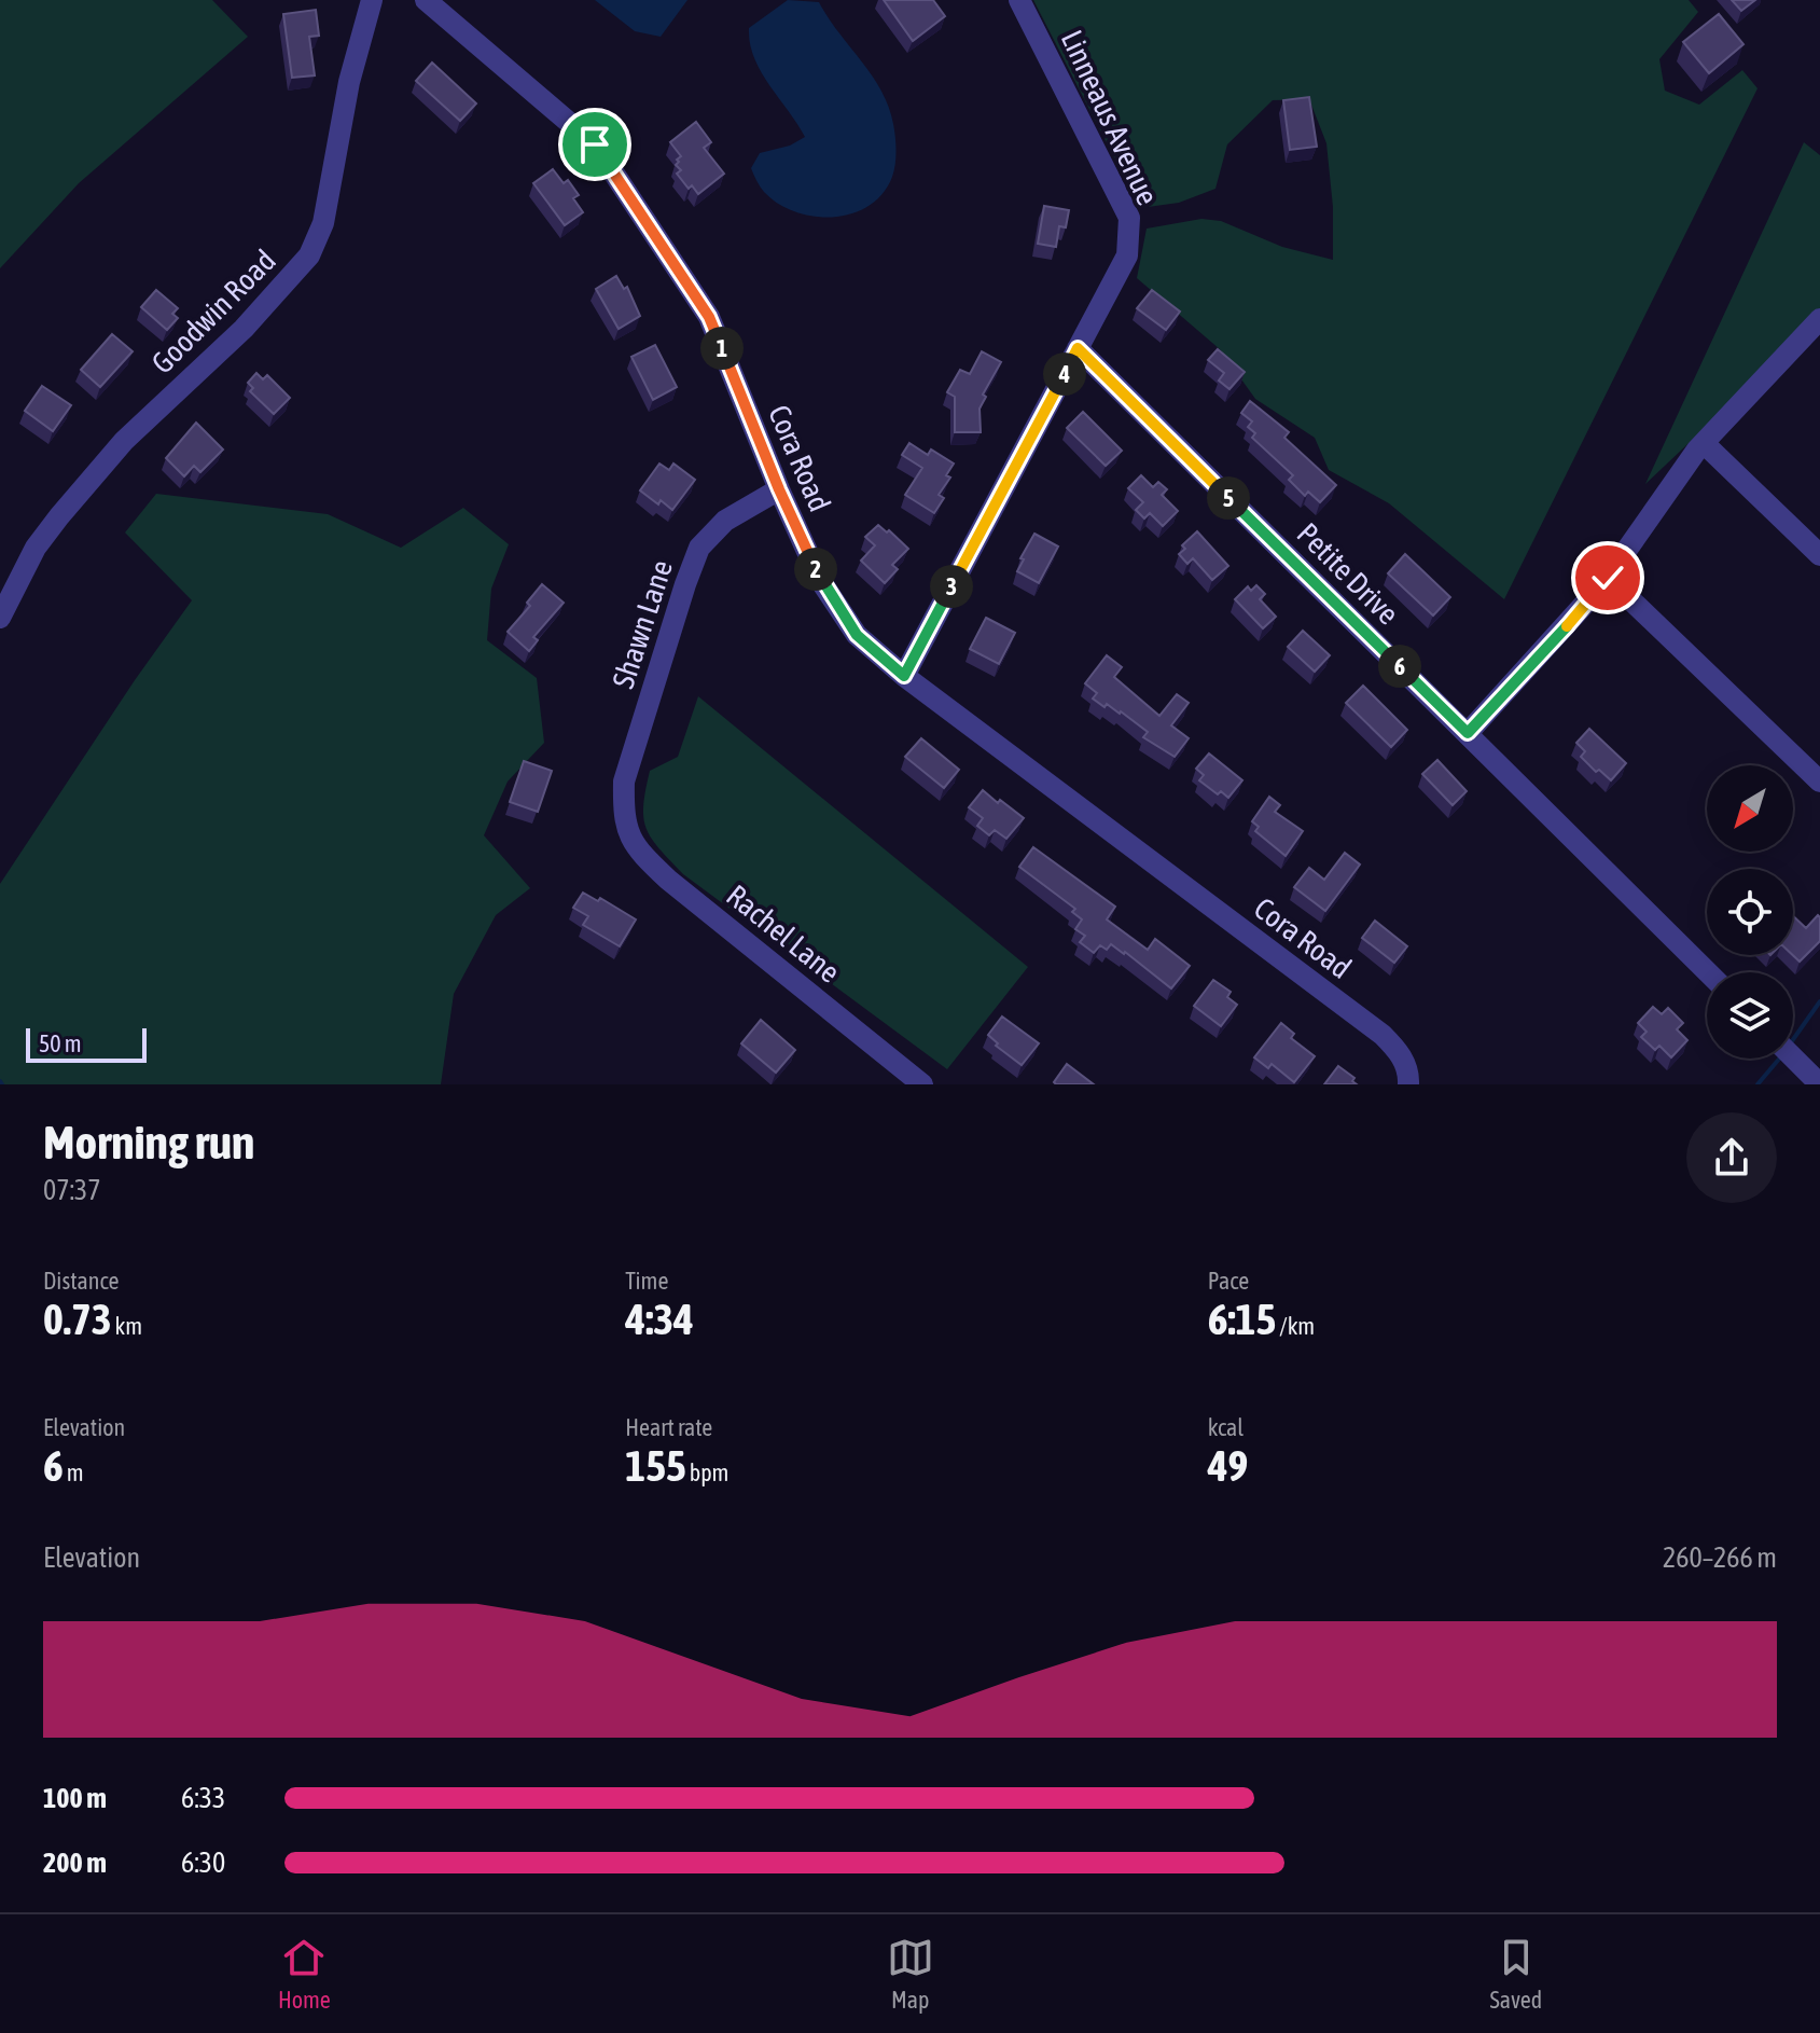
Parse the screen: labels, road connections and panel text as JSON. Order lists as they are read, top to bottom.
{
  "streets": {
    "street": [
      "Linneaus Avenue",
      "Goodwin Road",
      "Cora Road",
      "Petite Drive",
      "Shawn Lane",
      "Rachel Lane"
    ]
  },
  "crossings": [
    ["Linneaus Avenue", "Cora Road"],
    ["Linneaus Avenue", "Petite Drive"],
    ["Cora Road", "Shawn Lane"],
    ["Shawn Lane", "Rachel Lane"]
  ],
  "scale_bar": "50 m",
  "north": "bottom left",
  "page": {
    "pins": [
      "1",
      "4",
      "5",
      "2",
      "3",
      "6"
    ],
    "scale": "50 m",
    "heading": ["Morning run", "07:37"],
    "stats": [
      ["Distance", "0.73 km"],
      ["Time", "4:34"],
      ["Pace", "6:15 /km"],
      ["Elevation", "6 m"],
      ["Heart rate", "155 bpm"],
      ["kcal", "49"]
    ],
    "chart": ["Elevation", "260–266 m"],
    "list": [
      {
        "name": "100 m",
        "note": "6:33"
      },
      {
        "name": "200 m",
        "note": "6:30"
      }
    ],
    "tabs": ["Home", "Map", "Saved"]
  }
}
